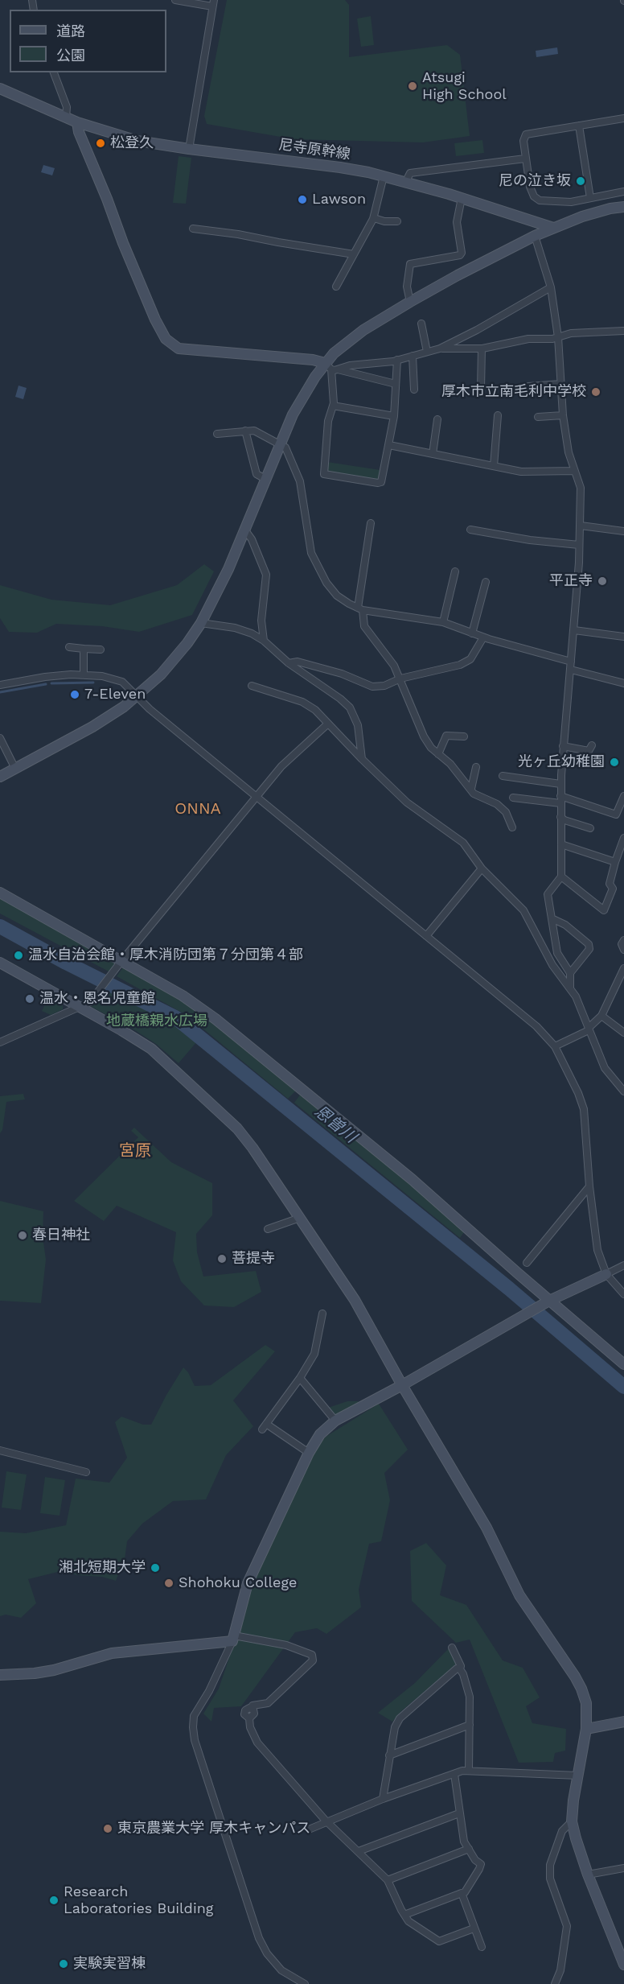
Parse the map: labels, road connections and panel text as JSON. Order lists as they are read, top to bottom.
{
  "streets": {
    "street": ["尼寺原幹線"]
  },
  "districts": ["ONNA", "宮原"],
  "water": ["恩曽川"],
  "parks": ["地蔵橋親水広場"],
  "places": [
    "Atsugi High School",
    "松登久",
    "尼の泣き坂",
    "Lawson",
    "厚木市立南毛利中学校",
    "平正寺",
    "7-Eleven",
    "光ヶ丘幼稚園",
    "温水自治会館・厚木消防団第７分団第４部",
    "温水・恩名児童館",
    "春日神社",
    "菩提寺",
    "湘北短期大学",
    "Shohoku College",
    "東京農業大学 厚木キャンパス",
    "Research Laboratories Building",
    "実験実習棟"
  ],
  "legend": ["道路", "公園"]
}
